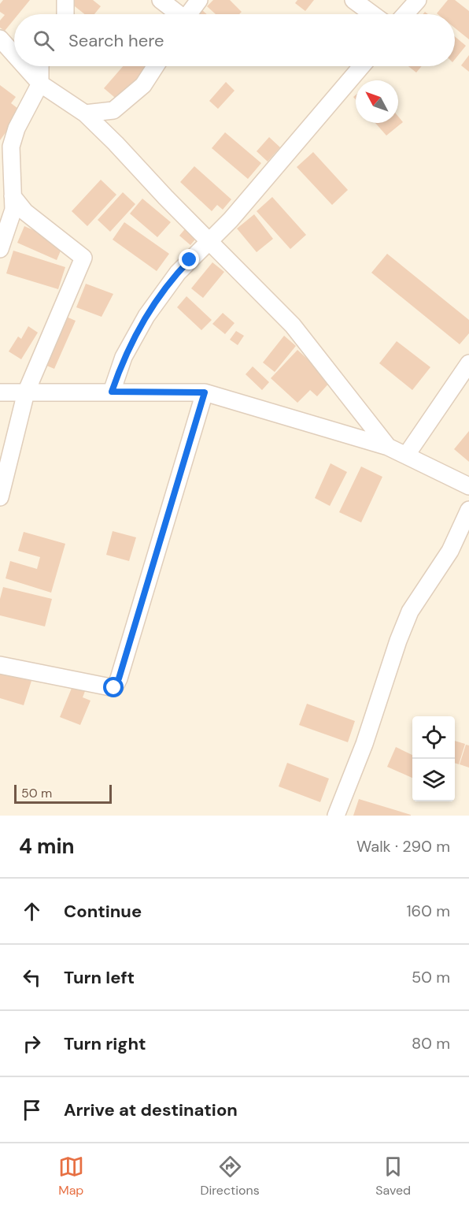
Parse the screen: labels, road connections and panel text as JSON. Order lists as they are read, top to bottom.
{
  "scale_bar": "50 m",
  "north": "top left",
  "page": {
    "search": "Search here",
    "scale": "50 m",
    "heading": ["4 min", "Walk · 290 m"],
    "list": [
      ["Continue", "160 m"],
      ["Turn left", "50 m"],
      ["Turn right", "80 m"],
      "Arrive at destination"
    ],
    "nav": ["Map", "Directions", "Saved"]
  }
}
